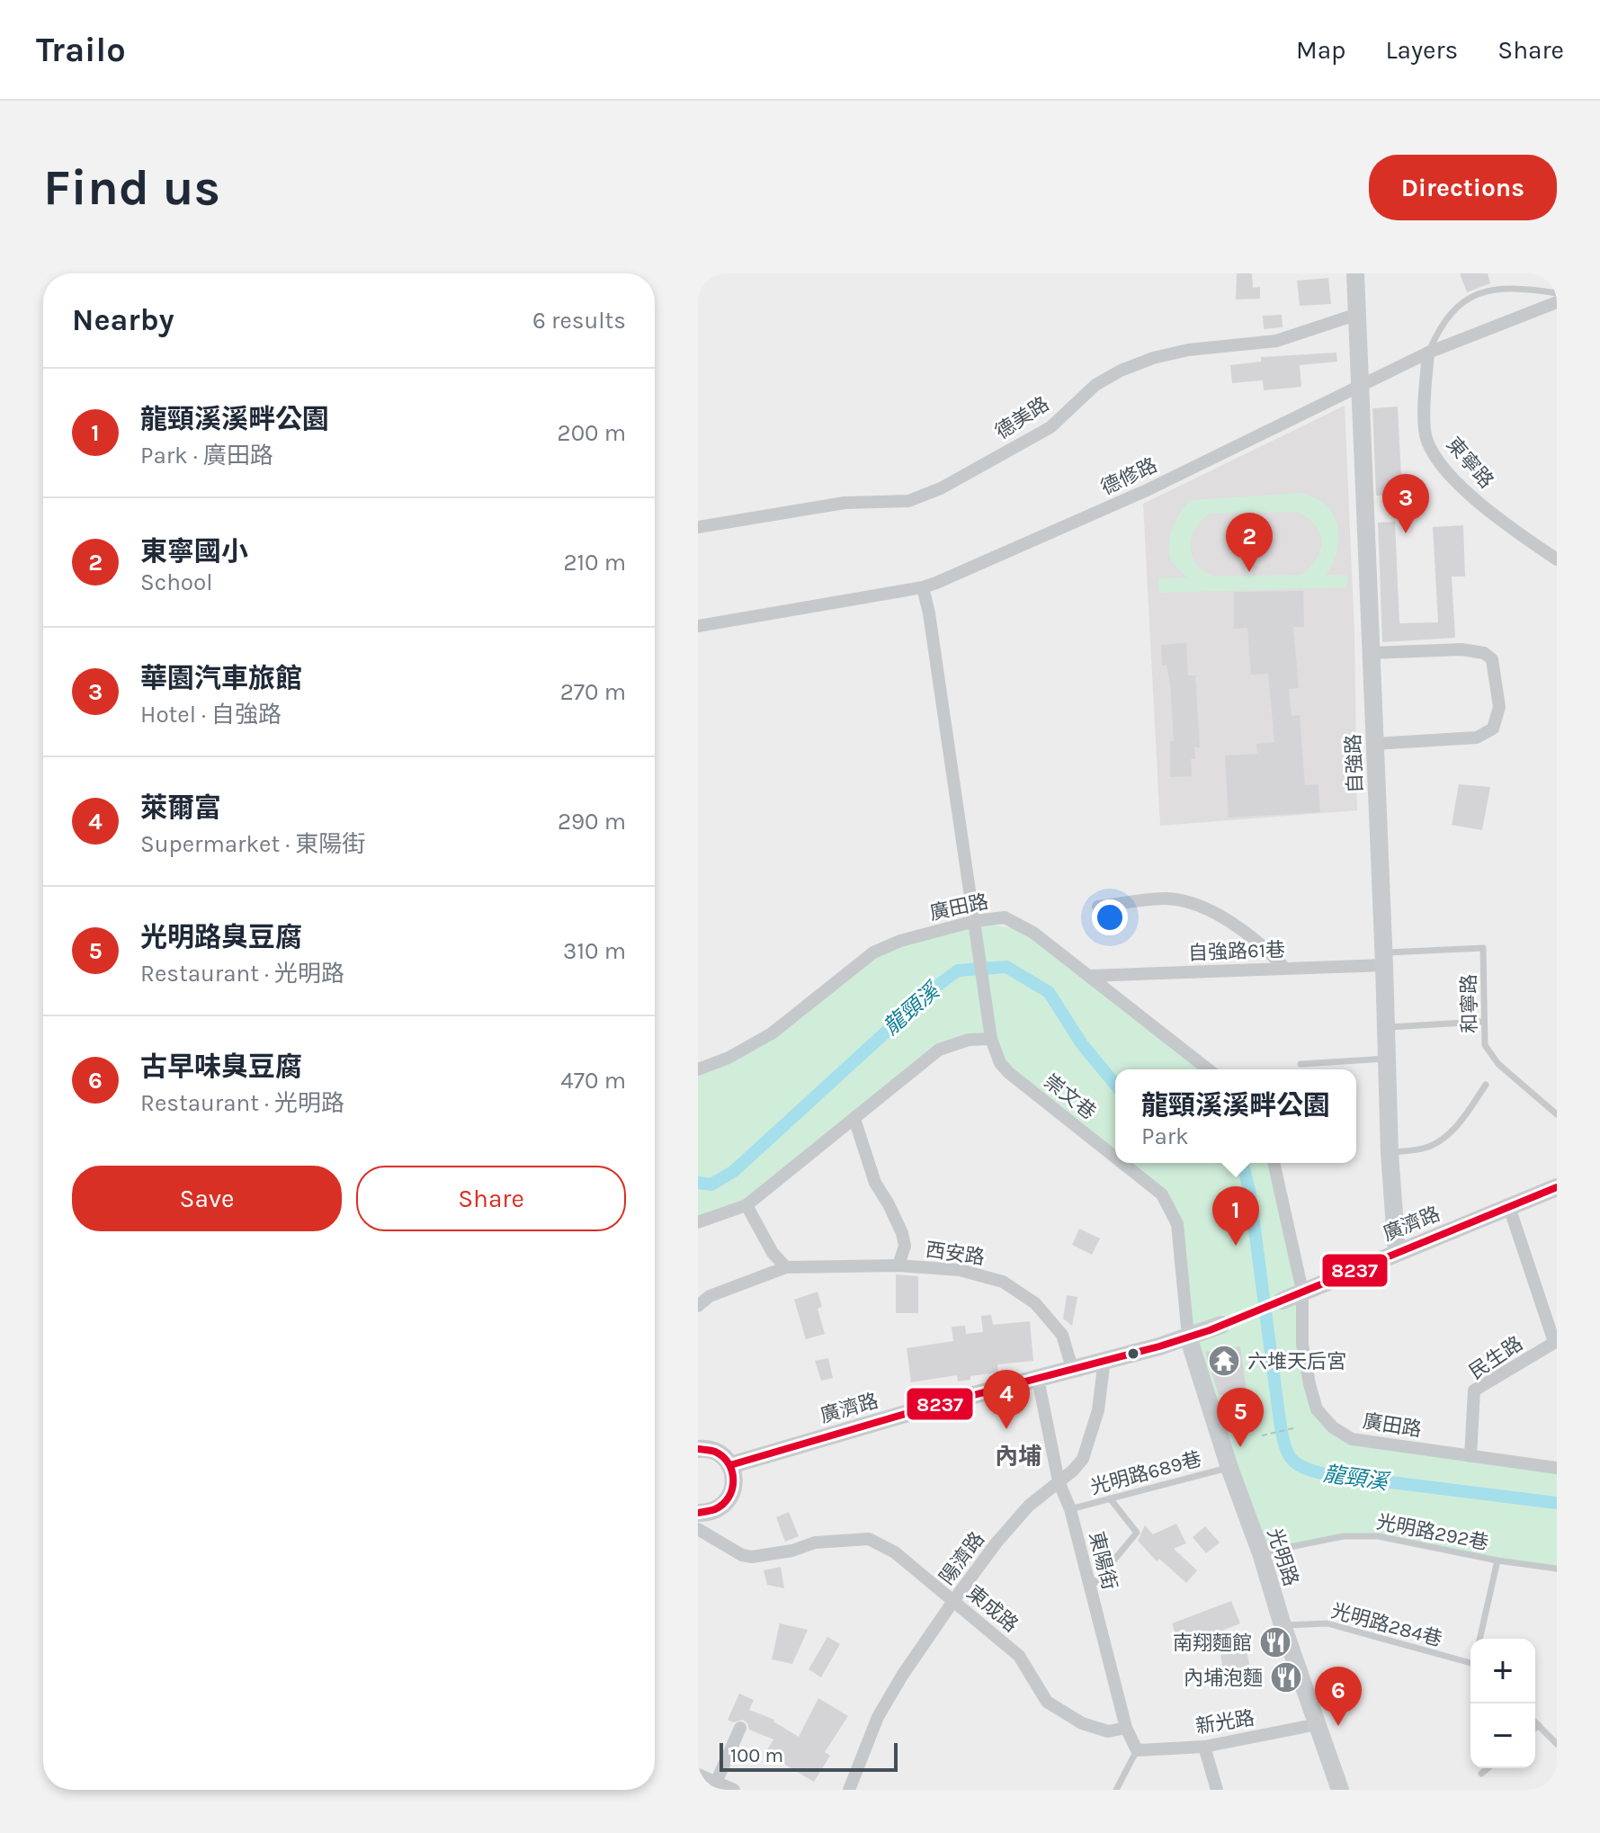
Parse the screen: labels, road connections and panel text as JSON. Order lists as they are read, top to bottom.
{
  "streets": {
    "main road": ["自強路", "廣濟路", "光明路"],
    "street": [
      "德美路",
      "東寧路",
      "德修路",
      "廣田路",
      "自強路61巷",
      "崇文巷",
      "西安路",
      "民生路",
      "陽濟路",
      "東陽街",
      "東成路",
      "新光路"
    ],
    "lane": [
      "和寧路",
      "光明路689巷",
      "光明路292巷",
      "光明路284巷"
    ]
  },
  "crossings": [
    ["德美路", "自強路"],
    ["東寧路", "德修路"],
    ["德修路", "自強路"],
    ["德修路", "崇文巷"],
    ["自強路", "自強路61巷"],
    ["自強路", "和寧路"],
    ["自強路", "廣濟路"],
    ["廣田路", "自強路61巷"],
    ["廣田路", "崇文巷"],
    ["廣田路", "廣濟路"],
    ["廣田路", "民生路"],
    ["自強路61巷", "和寧路"],
    ["崇文巷", "廣濟路"],
    ["崇文巷", "光明路"],
    ["廣濟路", "西安路"],
    ["廣濟路", "民生路"],
    ["廣濟路", "光明路"],
    ["廣濟路", "陽濟路"],
    ["廣濟路", "東陽街"],
    ["光明路689巷", "光明路"],
    ["光明路689巷", "東陽街"],
    ["光明路292巷", "光明路"],
    ["光明路", "光明路284巷"],
    ["光明路", "新光路"],
    ["陽濟路", "東陽街"],
    ["陽濟路", "東成路"],
    ["東陽街", "東成路"],
    ["東陽街", "新光路"]
  ],
  "districts": ["內埔"],
  "water": ["龍頸溪"],
  "places": {
    "temple": ["六堆天后宮"],
    "restaurant": ["南翔麵館", "內埔泡麵"]
  },
  "lines": ["transit line 8237"],
  "scale_bar": "100 m",
  "page": {
    "header": "Trailo",
    "nav": ["Map", "Layers", "Share"],
    "buttons": [
      "Directions",
      ["Save", "Share"]
    ],
    "title": "Find us",
    "heading": ["Nearby", "6 results"],
    "list": [
      {
        "mark": "1",
        "name": "龍頸溪溪畔公園",
        "note": "Park · 廣田路",
        "value": "200 m"
      },
      {
        "mark": "2",
        "name": "東寧國小",
        "note": "School",
        "value": "210 m"
      },
      {
        "mark": "3",
        "name": "華園汽車旅館",
        "note": "Hotel · 自強路",
        "value": "270 m"
      },
      {
        "mark": "4",
        "name": "萊爾富",
        "note": "Supermarket · 東陽街",
        "value": "290 m"
      },
      {
        "mark": "5",
        "name": "光明路臭豆腐",
        "note": "Restaurant · 光明路",
        "value": "310 m"
      },
      {
        "mark": "6",
        "name": "古早味臭豆腐",
        "note": "Restaurant · 光明路",
        "value": "470 m"
      }
    ],
    "pins": [
      "3",
      "2",
      "1",
      "4",
      "5",
      "6"
    ],
    "popup": ["龍頸溪溪畔公園", "Park"],
    "map_buttons": ["+", "−"],
    "scale": "100 m"
  }
}
